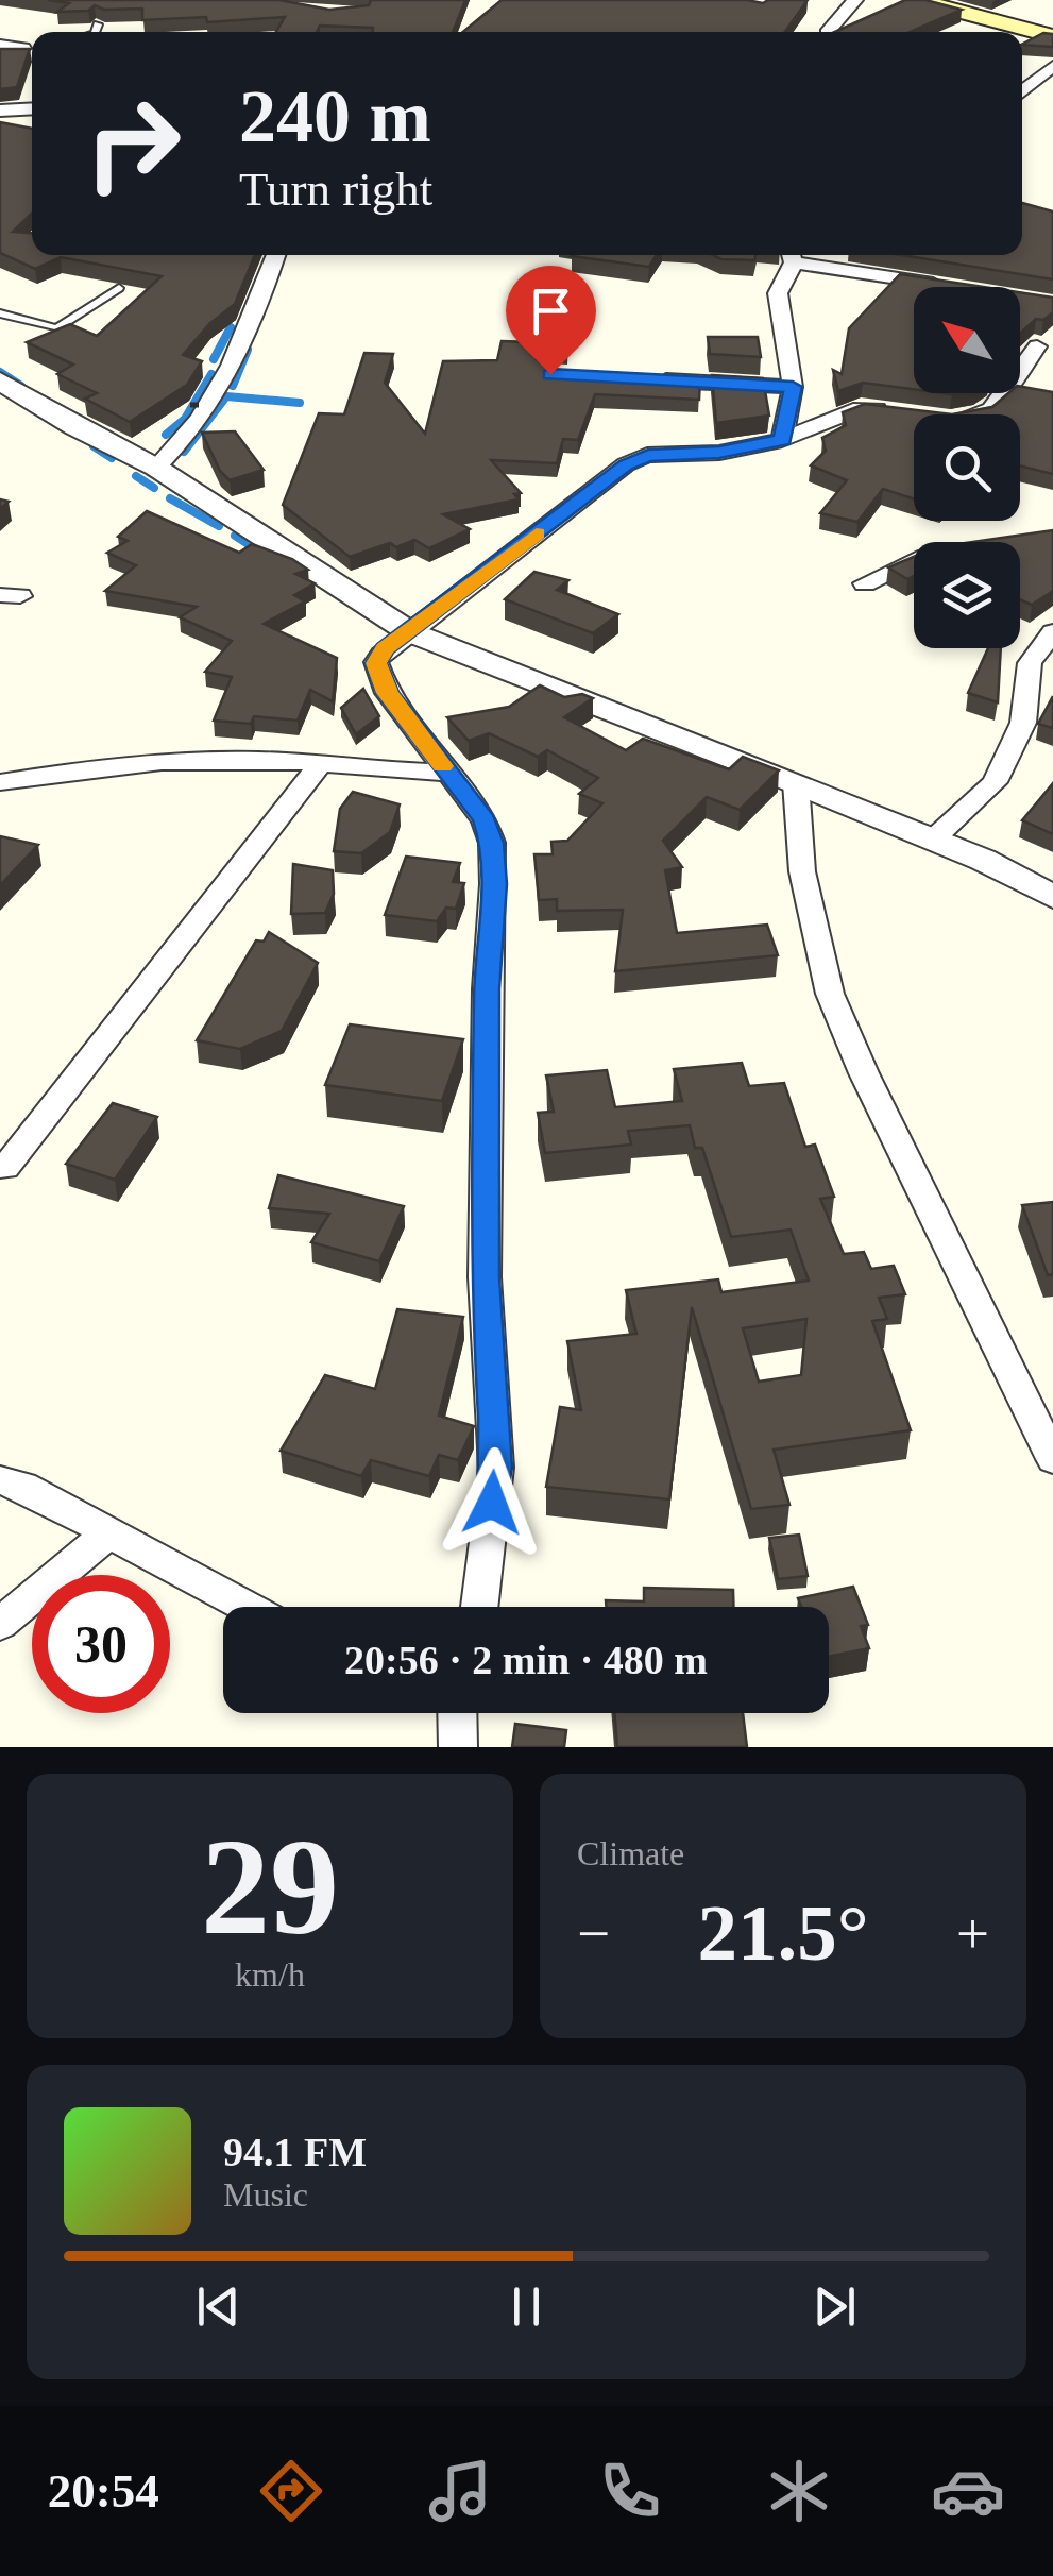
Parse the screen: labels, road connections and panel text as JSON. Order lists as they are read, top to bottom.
{
  "north": "top left",
  "page": {
    "turn": ["240 m", "Turn right"],
    "limit": "30",
    "trip": "20:56 · 2 min · 480 m",
    "tile": [
      ["29", "km/h"],
      "Climate"
    ],
    "heat": ["−", "21.5°", "+"],
    "song": ["94.1 FM", "Music"],
    "tabs": "20:54"
  }
}
